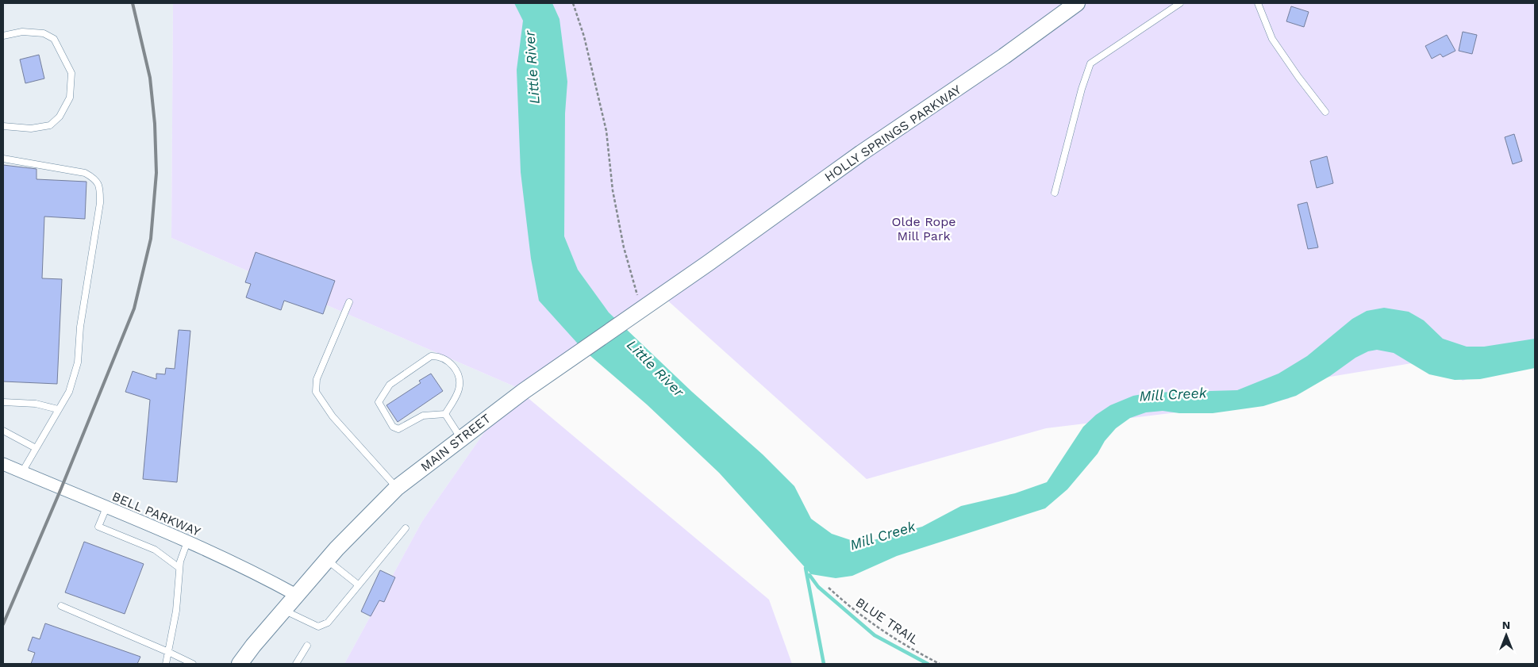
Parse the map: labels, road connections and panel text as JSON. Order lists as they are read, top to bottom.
{
  "streets": {
    "main road": ["HOLLY SPRINGS PARKWAY", "MAIN STREET"],
    "street": ["BELL PARKWAY"],
    "path": ["BLUE TRAIL"]
  },
  "crossings": [
    ["HOLLY SPRINGS PARKWAY", "MAIN STREET"],
    ["MAIN STREET", "BELL PARKWAY"]
  ],
  "water": ["Little River", "Mill Creek"],
  "parks": ["Olde Rope Mill Park"],
  "north": "top"
}
